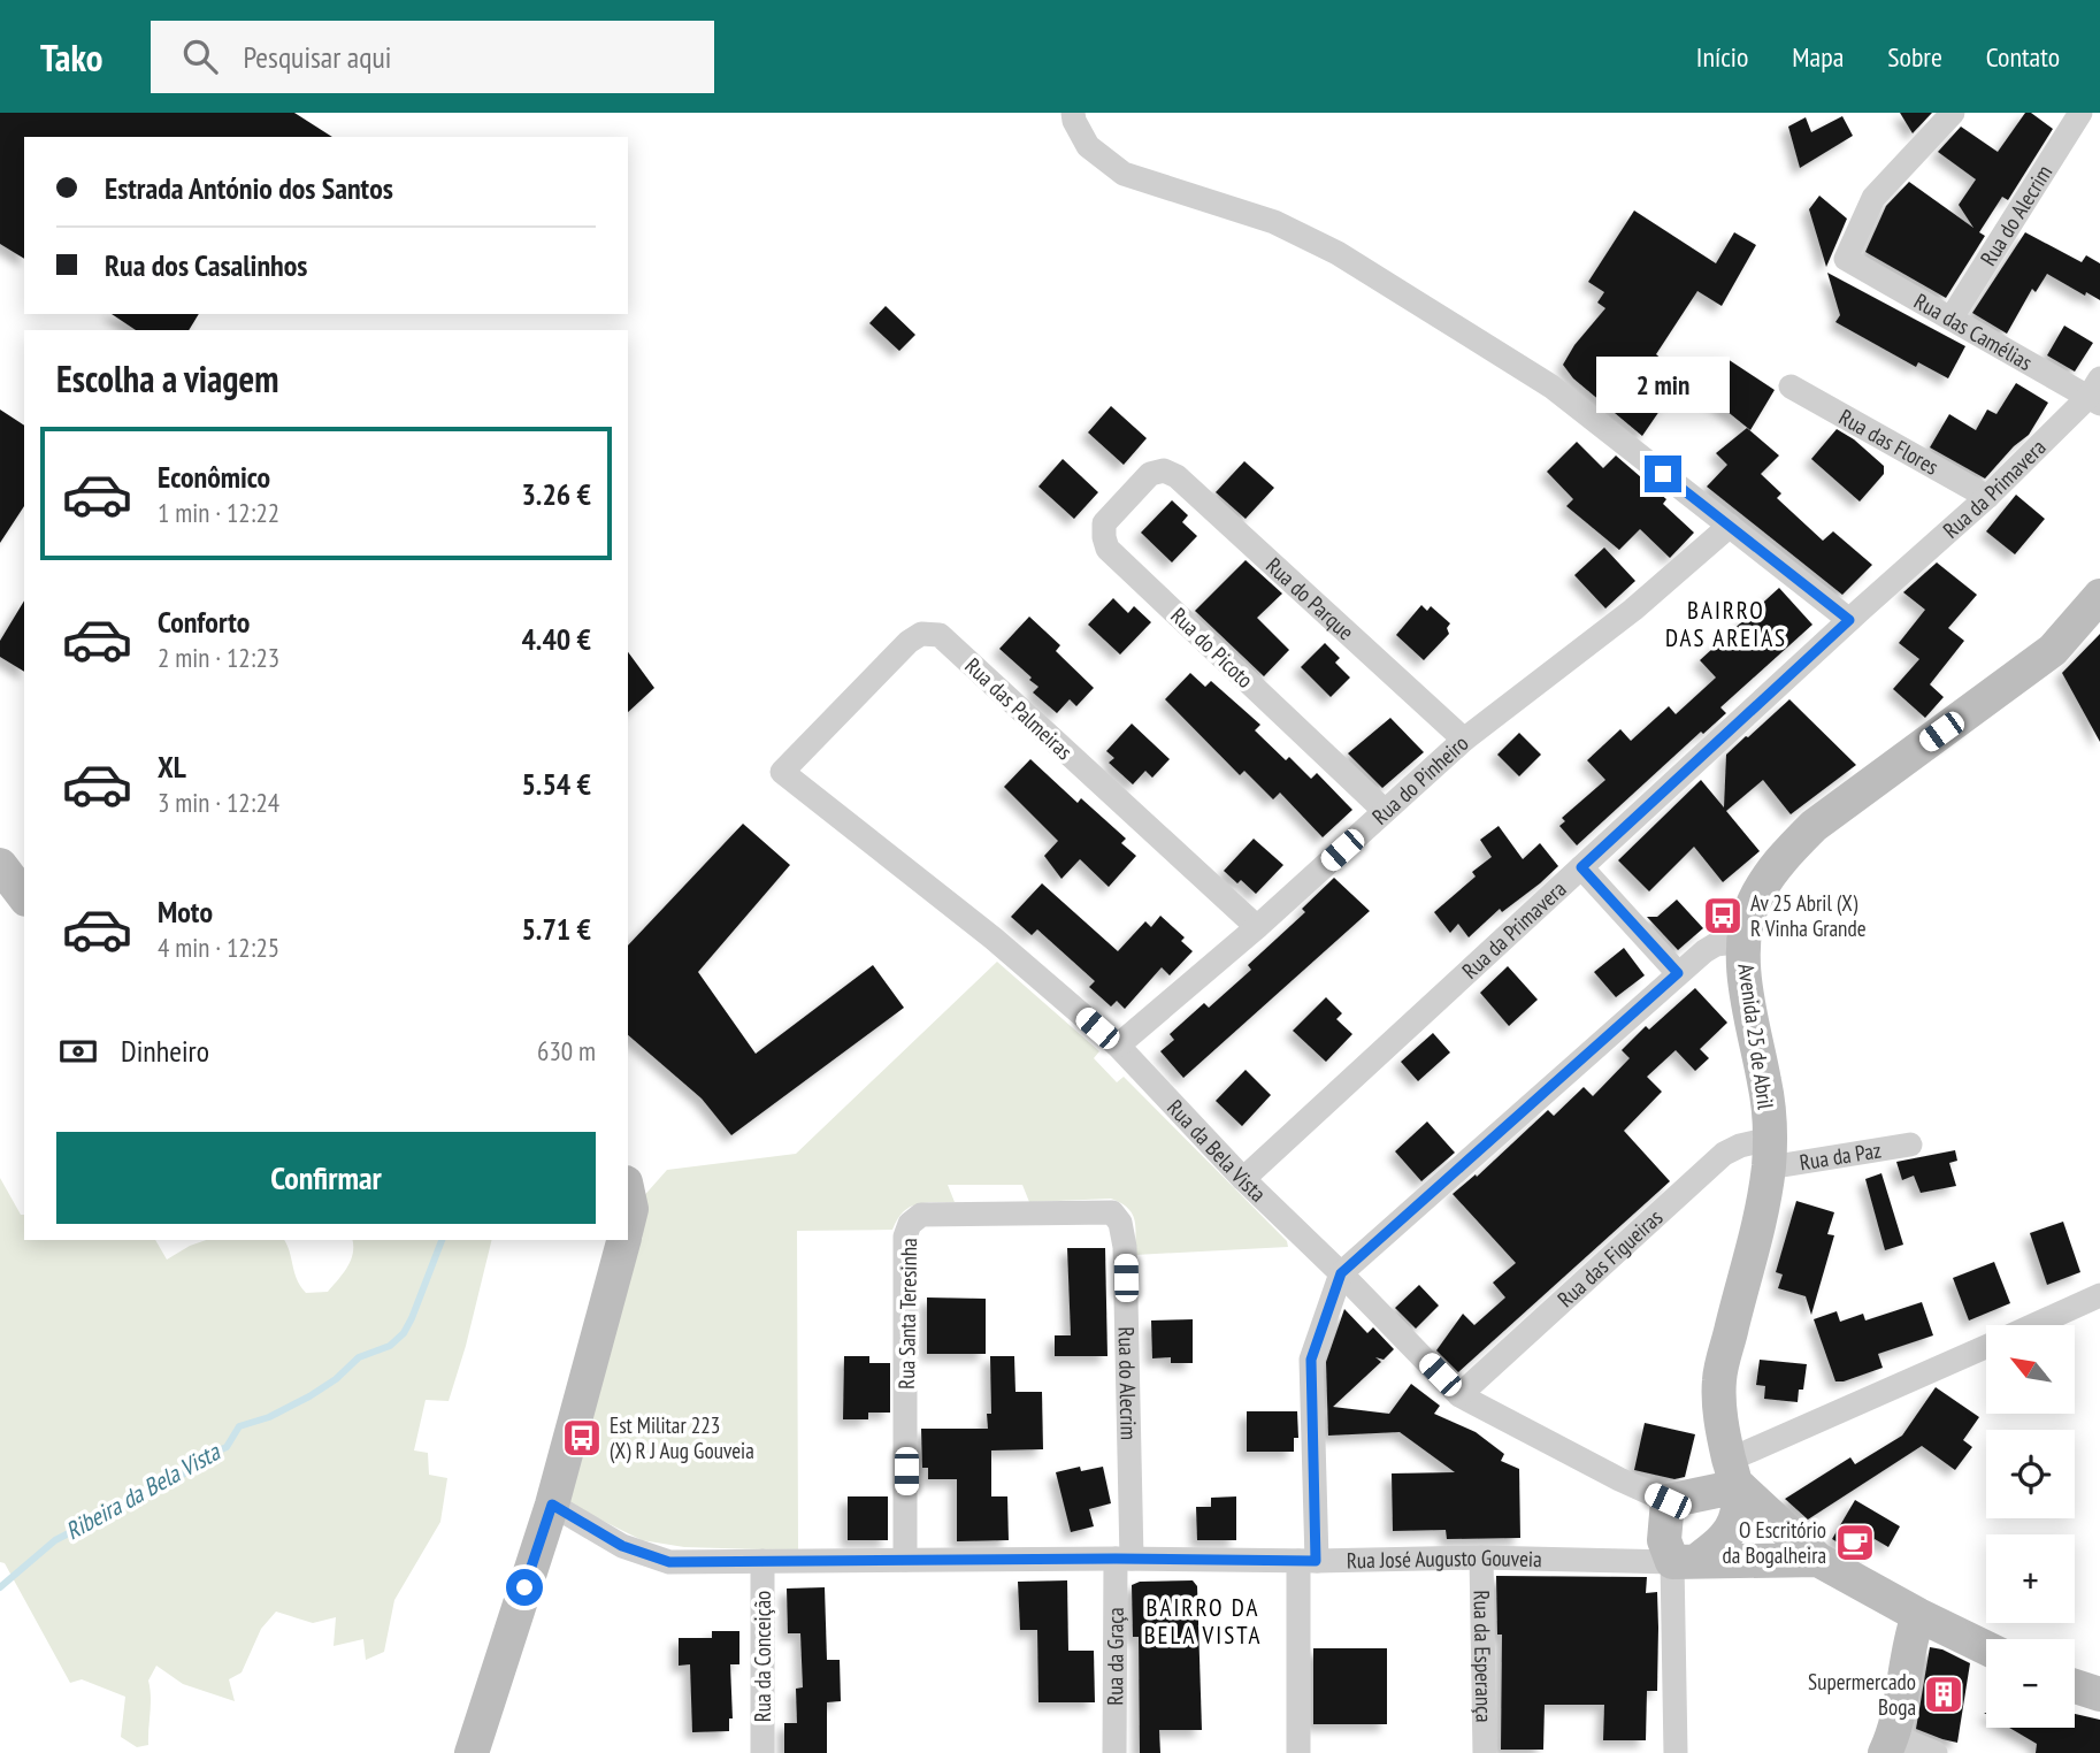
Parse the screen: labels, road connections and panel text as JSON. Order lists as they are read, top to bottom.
{
  "streets": {
    "street": [
      "Rua do Alecrim",
      "Rua das Camélias",
      "Rua das Flores",
      "Rua da Primavera",
      "Rua do Parque",
      "Rua do Picoto",
      "Rua das Palmeiras",
      "Rua do Pinheiro",
      "Avenida 25 de Abril",
      "Rua da Bela Vista",
      "Rua da Paz",
      "Rua das Figueiras",
      "Rua Santa Teresinha",
      "Rua José Augusto Gouveia",
      "Rua da Graça",
      "Rua da Esperança",
      "Rua da Conceição"
    ]
  },
  "crossings": [
    ["Rua do Alecrim", "Rua das Camélias"],
    ["Rua do Alecrim", "Rua Santa Teresinha"],
    ["Rua do Alecrim", "Rua José Augusto Gouveia"],
    ["Rua do Alecrim", "Rua da Graça"],
    ["Rua das Camélias", "Rua da Primavera"],
    ["Rua das Flores", "Rua da Primavera"],
    ["Rua da Primavera", "Rua da Bela Vista"],
    ["Rua do Parque", "Rua do Picoto"],
    ["Rua do Parque", "Rua do Pinheiro"],
    ["Rua do Picoto", "Rua do Pinheiro"],
    ["Rua das Palmeiras", "Rua do Pinheiro"],
    ["Rua das Palmeiras", "Rua da Bela Vista"],
    ["Rua do Pinheiro", "Rua da Bela Vista"],
    ["Avenida 25 de Abril", "Rua da Paz"],
    ["Avenida 25 de Abril", "Rua das Figueiras"],
    ["Avenida 25 de Abril", "Rua José Augusto Gouveia"],
    ["Rua da Bela Vista", "Rua das Figueiras"],
    ["Rua da Paz", "Rua das Figueiras"],
    ["Rua Santa Teresinha", "Rua José Augusto Gouveia"],
    ["Rua José Augusto Gouveia", "Rua da Graça"],
    ["Rua José Augusto Gouveia", "Rua da Esperança"],
    ["Rua José Augusto Gouveia", "Rua da Conceição"]
  ],
  "districts": ["BAIRRO DAS AREIAS", "BAIRRO DA BELA VISTA"],
  "water": ["Ribeira da Bela Vista"],
  "places": {
    "bus stop": ["Av 25 Abril (X) R Vinha Grande", "Est Militar 223 (X) R J Aug Gouveia"],
    "cafe": ["O Escritório da Bogalheira"],
    "building": ["Supermercado Boga"]
  },
  "north": "top left",
  "page": {
    "header": "Tako",
    "search": "Pesquisar aqui",
    "nav": [
      "Início",
      "Mapa",
      "Sobre",
      "Contato"
    ],
    "banner": ["Estrada António dos Santos", "Rua dos Casalinhos"],
    "heading": "Escolha a viagem",
    "bubble": "2 min",
    "list": [
      {
        "name": "Econômico",
        "note": "1 min · 12:22",
        "value": "3.26 €"
      },
      {
        "name": "Conforto",
        "note": "2 min · 12:23",
        "value": "4.40 €"
      },
      {
        "name": "XL",
        "note": "3 min · 12:24",
        "value": "5.54 €"
      },
      {
        "name": "Moto",
        "note": "4 min · 12:25",
        "value": "5.71 €"
      }
    ],
    "pay": ["Dinheiro", "630 m"],
    "buttons": "Confirmar",
    "map_buttons": ["+", "−"]
  }
}
